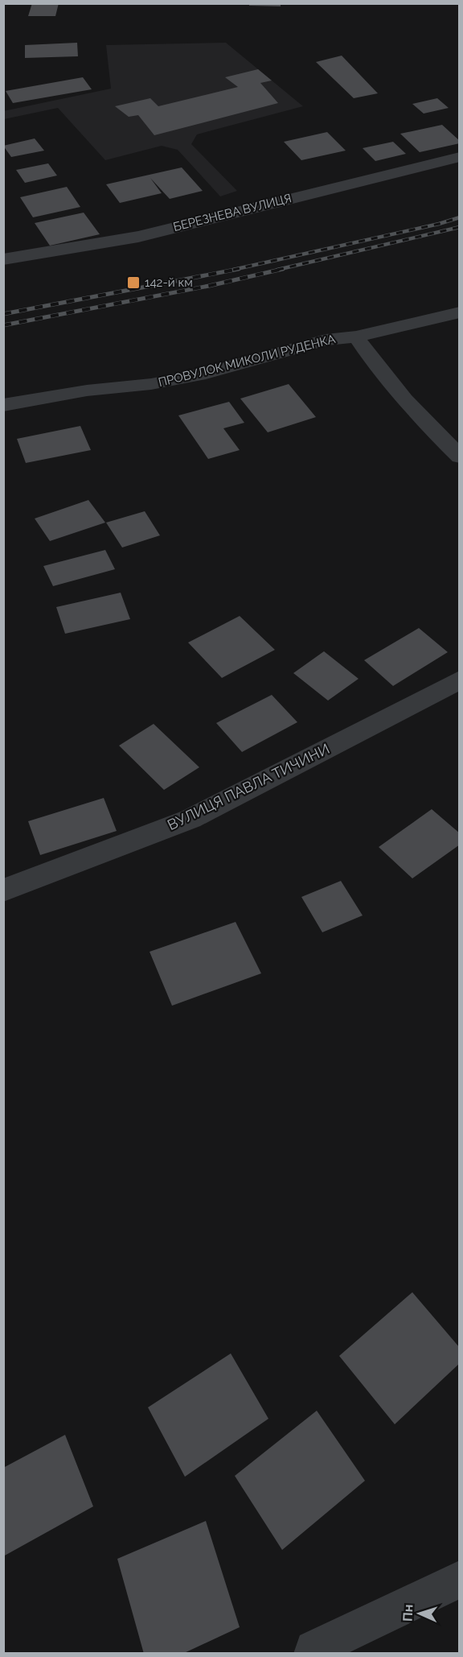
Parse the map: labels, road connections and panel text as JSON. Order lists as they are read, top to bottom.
{
  "streets": {
    "street": ["БЕРЕЗНЕВА ВУЛИЦЯ", "ПРОВУЛОК МИКОЛИ РУДЕНКА", "ВУЛИЦЯ ПАВЛА ТИЧИНИ"]
  },
  "places": {
    "transit": ["142-й км"]
  },
  "north": "left"
}
